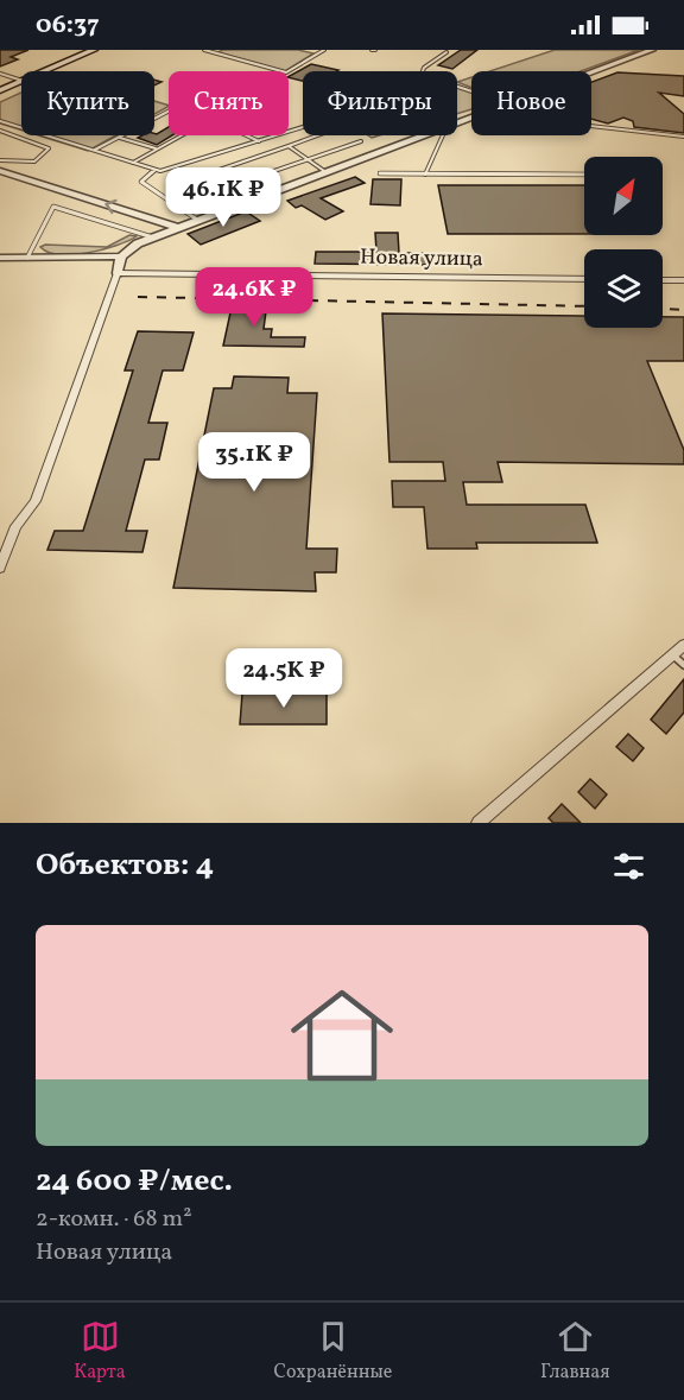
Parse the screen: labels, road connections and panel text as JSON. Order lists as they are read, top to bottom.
{
  "streets": {
    "street": ["Новая улица"]
  },
  "north": "top right",
  "page": {
    "status": "06:37",
    "chip": [
      "Купить",
      "Снять",
      "Фильтры",
      "Новое"
    ],
    "price": [
      "46.1K ₽",
      "24.6K ₽",
      "35.1K ₽",
      "24.5K ₽"
    ],
    "heading": "Объектов: 4",
    "list": [
      {
        "name": "24 600 ₽/мес.",
        "note": "2-комн. · 68 m² · Новая улица"
      }
    ],
    "tabs": ["Карта", "Сохранённые", "Главная"]
  }
}
